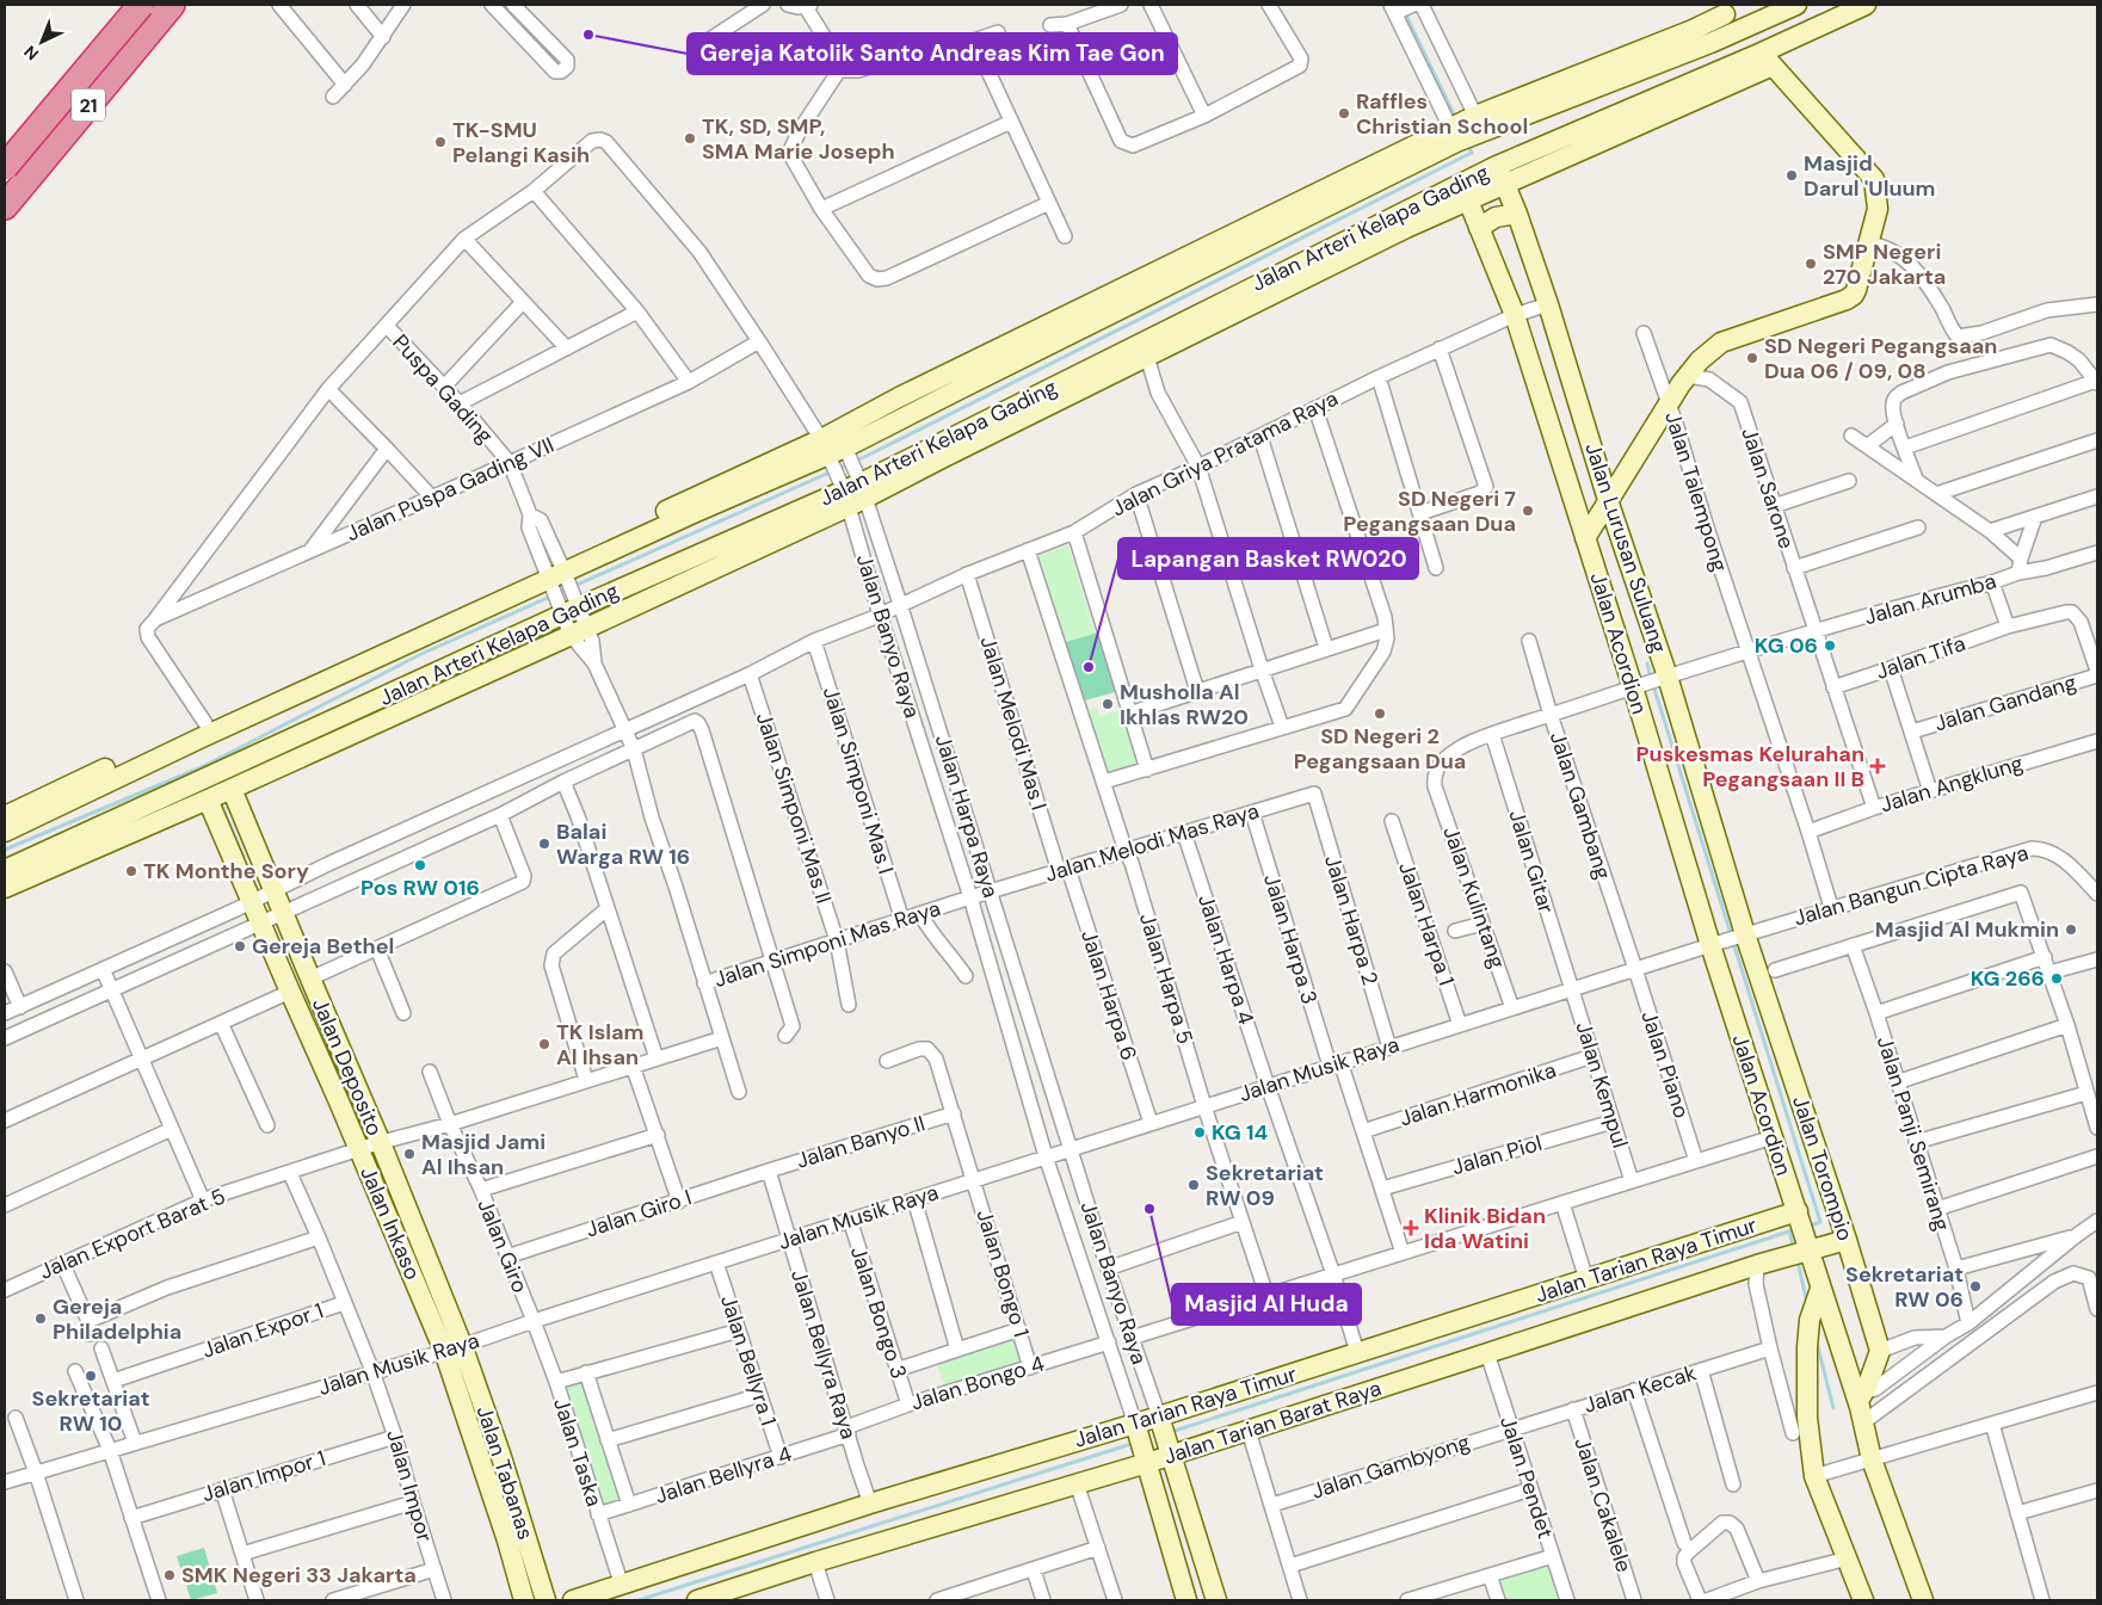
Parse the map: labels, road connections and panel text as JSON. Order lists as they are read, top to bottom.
{
  "streets": {
    "highway": ["21"],
    "street": [
      "Jalan Arteri Kelapa Gading",
      "Puspa Gading",
      "Jalan Griya Pratama Raya",
      "Jalan Sarone",
      "Jalan Puspa Gading VII",
      "Jalan Talempong",
      "Jalan Lurusan Suluang",
      "Jalan Arumba",
      "Jalan Banyo Raya",
      "Jalan Acordion",
      "Jalan Tifa",
      "Jalan Gandang",
      "Jalan Melodi Mas I",
      "Jalan Simponi Mas I",
      "Jalan Angklung",
      "Jalan Gambang",
      "Jalan Simponi Mas II",
      "Jalan Harpa Raya",
      "Jalan Melodi Mas Raya",
      "Jalan Gitar",
      "Jalan Bangun Cipta Raya",
      "Jalan Kulintang",
      "Jalan Harpa 2",
      "Jalan Harpa 1",
      "Jalan Harpa 3",
      "Jalan Simponi Mas Raya",
      "Jalan Harpa 4",
      "Jalan Harpa 5",
      "Jalan Harpa 6",
      "Jalan Piano",
      "Jalan Deposito",
      "Jalan Musik Raya",
      "Jalan Kempul",
      "Jalan Harmonika",
      "Jalan Panji Semirang",
      "Jalan Banyo II",
      "Jalan Piol",
      "Jalan Torompio",
      "Jalan Giro I",
      "Jalan Inkaso",
      "Jalan Export Barat 5",
      "Jalan Giro",
      "Jalan Tarian Raya Timur",
      "Jalan Bongo 1",
      "Jalan Bongo 3",
      "Jalan Expor 1",
      "Jalan Bellyra Raya",
      "Jalan Bellyra 1",
      "Jalan Bongo 4",
      "Jalan Kecak",
      "Jalan Tarian Barat Raya",
      "Jalan Taska",
      "Jalan Gambyong",
      "Jalan Tabanas",
      "Jalan Bellyra 4",
      "Jalan Impor 1",
      "Jalan Pendet",
      "Jalan Impor",
      "Jalan Cakalele"
    ]
  },
  "crossings": [
    ["Jalan Arteri Kelapa Gading", "Puspa Gading"],
    ["Jalan Arteri Kelapa Gading", "Jalan Lurusan Suluang"],
    ["Jalan Arteri Kelapa Gading", "Jalan Banyo Raya"],
    ["Jalan Arteri Kelapa Gading", "Jalan Acordion"],
    ["Jalan Arteri Kelapa Gading", "Jalan Harpa Raya"],
    ["Puspa Gading", "Jalan Griya Pratama Raya"],
    ["Puspa Gading", "Jalan Puspa Gading VII"],
    ["Puspa Gading", "Jalan Simponi Mas Raya"],
    ["Jalan Griya Pratama Raya", "Jalan Lurusan Suluang"],
    ["Jalan Griya Pratama Raya", "Jalan Banyo Raya"],
    ["Jalan Griya Pratama Raya", "Jalan Acordion"],
    ["Jalan Griya Pratama Raya", "Jalan Melodi Mas I"],
    ["Jalan Griya Pratama Raya", "Jalan Simponi Mas I"],
    ["Jalan Griya Pratama Raya", "Jalan Simponi Mas II"],
    ["Jalan Griya Pratama Raya", "Jalan Harpa Raya"],
    ["Jalan Griya Pratama Raya", "Jalan Harpa 5"],
    ["Jalan Griya Pratama Raya", "Jalan Deposito"],
    ["Jalan Sarone", "Jalan Arumba"],
    ["Jalan Sarone", "Jalan Tifa"],
    ["Jalan Sarone", "Jalan Angklung"],
    ["Jalan Talempong", "Jalan Arumba"],
    ["Jalan Talempong", "Jalan Angklung"],
    ["Jalan Talempong", "Jalan Bangun Cipta Raya"],
    ["Jalan Lurusan Suluang", "Jalan Arumba"],
    ["Jalan Lurusan Suluang", "Jalan Bangun Cipta Raya"],
    ["Jalan Lurusan Suluang", "Jalan Torompio"],
    ["Jalan Arumba", "Jalan Acordion"],
    ["Jalan Arumba", "Jalan Gambang"],
    ["Jalan Arumba", "Jalan Gitar"],
    ["Jalan Arumba", "Jalan Kulintang"],
    ["Jalan Banyo Raya", "Jalan Harpa Raya"],
    ["Jalan Banyo Raya", "Jalan Melodi Mas Raya"],
    ["Jalan Banyo Raya", "Jalan Simponi Mas Raya"],
    ["Jalan Banyo Raya", "Jalan Musik Raya"],
    ["Jalan Banyo Raya", "Jalan Tarian Raya Timur"],
    ["Jalan Banyo Raya", "Jalan Bongo 4"],
    ["Jalan Acordion", "Jalan Bangun Cipta Raya"],
    ["Jalan Acordion", "Jalan Musik Raya"],
    ["Jalan Acordion", "Jalan Torompio"],
    ["Jalan Acordion", "Jalan Tarian Raya Timur"],
    ["Jalan Tifa", "Jalan Gandang"],
    ["Jalan Gandang", "Jalan Angklung"],
    ["Jalan Melodi Mas I", "Jalan Melodi Mas Raya"],
    ["Jalan Melodi Mas I", "Jalan Harpa 6"],
    ["Jalan Simponi Mas I", "Jalan Simponi Mas Raya"],
    ["Jalan Gambang", "Jalan Piano"],
    ["Jalan Gambang", "Jalan Musik Raya"],
    ["Jalan Simponi Mas II", "Jalan Simponi Mas Raya"],
    ["Jalan Harpa Raya", "Jalan Melodi Mas Raya"],
    ["Jalan Harpa Raya", "Jalan Simponi Mas Raya"],
    ["Jalan Harpa Raya", "Jalan Musik Raya"],
    ["Jalan Melodi Mas Raya", "Jalan Harpa 2"],
    ["Jalan Melodi Mas Raya", "Jalan Harpa 3"],
    ["Jalan Melodi Mas Raya", "Jalan Simponi Mas Raya"],
    ["Jalan Melodi Mas Raya", "Jalan Harpa 4"],
    ["Jalan Melodi Mas Raya", "Jalan Harpa 5"],
    ["Jalan Melodi Mas Raya", "Jalan Harpa 6"],
    ["Jalan Gitar", "Jalan Musik Raya"],
    ["Jalan Gitar", "Jalan Kempul"],
    ["Jalan Bangun Cipta Raya", "Jalan Musik Raya"],
    ["Jalan Bangun Cipta Raya", "Jalan Torompio"],
    ["Jalan Kulintang", "Jalan Musik Raya"],
    ["Jalan Harpa 2", "Jalan Musik Raya"],
    ["Jalan Harpa 1", "Jalan Musik Raya"],
    ["Jalan Harpa 3", "Jalan Musik Raya"],
    ["Jalan Harpa 3", "Jalan Harmonika"],
    ["Jalan Harpa 3", "Jalan Piol"],
    ["Jalan Harpa 4", "Jalan Musik Raya"],
    ["Jalan Harpa 4", "Jalan Tarian Raya Timur"],
    ["Jalan Harpa 5", "Jalan Musik Raya"],
    ["Jalan Harpa 6", "Jalan Musik Raya"],
    ["Jalan Piano", "Jalan Musik Raya"],
    ["Jalan Deposito", "Jalan Inkaso"],
    ["Jalan Deposito", "Jalan Export Barat 5"],
    ["Jalan Musik Raya", "Jalan Kempul"],
    ["Jalan Musik Raya", "Jalan Inkaso"],
    ["Jalan Musik Raya", "Jalan Giro"],
    ["Jalan Musik Raya", "Jalan Bongo 1"],
    ["Jalan Musik Raya", "Jalan Bongo 3"],
    ["Jalan Musik Raya", "Jalan Bellyra Raya"],
    ["Jalan Musik Raya", "Jalan Bellyra 1"],
    ["Jalan Musik Raya", "Jalan Taska"],
    ["Jalan Musik Raya", "Jalan Tabanas"],
    ["Jalan Musik Raya", "Jalan Impor"],
    ["Jalan Kempul", "Jalan Harmonika"],
    ["Jalan Kempul", "Jalan Piol"],
    ["Jalan Banyo II", "Jalan Giro I"],
    ["Jalan Banyo II", "Jalan Bongo 1"],
    ["Jalan Banyo II", "Jalan Bellyra Raya"],
    ["Jalan Torompio", "Jalan Tarian Raya Timur"],
    ["Jalan Torompio", "Jalan Tarian Barat Raya"],
    ["Jalan Giro I", "Jalan Giro"],
    ["Jalan Giro I", "Jalan Bellyra Raya"],
    ["Jalan Inkaso", "Jalan Export Barat 5"],
    ["Jalan Inkaso", "Jalan Tabanas"],
    ["Jalan Export Barat 5", "Jalan Giro"],
    ["Jalan Export Barat 5", "Jalan Impor"],
    ["Jalan Giro", "Jalan Taska"],
    ["Jalan Tarian Raya Timur", "Jalan Bellyra Raya"],
    ["Jalan Tarian Raya Timur", "Jalan Taska"],
    ["Jalan Bongo 1", "Jalan Bongo 4"],
    ["Jalan Bongo 3", "Jalan Bongo 4"],
    ["Jalan Expor 1", "Jalan Impor"],
    ["Jalan Bellyra Raya", "Jalan Bongo 4"],
    ["Jalan Bellyra Raya", "Jalan Bellyra 4"],
    ["Jalan Bellyra 1", "Jalan Bellyra 4"],
    ["Jalan Bongo 4", "Jalan Bellyra 4"],
    ["Jalan Kecak", "Jalan Gambyong"],
    ["Jalan Kecak", "Jalan Pendet"],
    ["Jalan Kecak", "Jalan Cakalele"],
    ["Jalan Tarian Barat Raya", "Jalan Pendet"],
    ["Jalan Taska", "Jalan Bellyra 4"],
    ["Jalan Gambyong", "Jalan Pendet"],
    ["Jalan Impor 1", "Jalan Impor"]
  ],
  "places": {
    "other": [
      "Gereja Katolik Santo Andreas Kim Tae Gon",
      "Raffles Christian School",
      "TK, SD, SMP, SMA Marie Joseph",
      "TK-SMU Pelangi Kasih",
      "Masjid Darul 'Uluum",
      "SMP Negeri 270 Jakarta",
      "SD Negeri Pegangsaan Dua 06 / 09, 08",
      "SD Negeri 7 Pegangsaan Dua",
      "KG 06",
      "Lapangan Basket RW020",
      "Musholla Al Ikhlas RW20",
      "SD Negeri 2 Pegangsaan Dua",
      "Balai Warga RW 16",
      "Pos RW 016",
      "TK Monthe Sory",
      "Masjid Al Mukmin",
      "Gereja Bethel",
      "KG 266",
      "TK Islam Al Ihsan",
      "KG 14",
      "Masjid Jami Al Ihsan",
      "Sekretariat RW 09",
      "Masjid Al Huda",
      "Sekretariat RW 06",
      "Gereja Philadelphia",
      "Sekretariat RW 10",
      "SMK Negeri 33 Jakarta"
    ],
    "health": ["Puskesmas Kelurahan Pegangsaan II B", "Klinik Bidan Ida Watini"]
  },
  "north": "bottom left"
}
